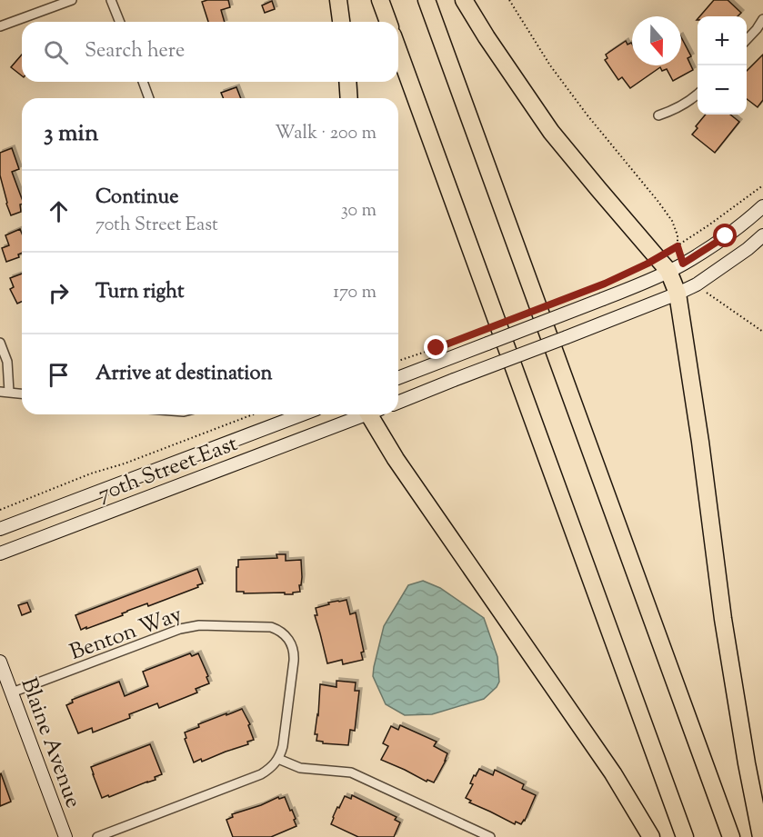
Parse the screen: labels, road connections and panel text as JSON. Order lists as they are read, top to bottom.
{
  "streets": {
    "main road": ["70th Street East", "Blaine Avenue"],
    "street": ["Benton Way"]
  },
  "crossings": [
    ["Benton Way", "Blaine Avenue"]
  ],
  "north": "bottom",
  "page": {
    "map_buttons": ["+", "−"],
    "search": "Search here",
    "heading": ["3 min", "Walk · 200 m"],
    "list": [
      ["Continue", "70th Street East", "30 m"],
      ["Turn right", "170 m"],
      "Arrive at destination"
    ]
  }
}
